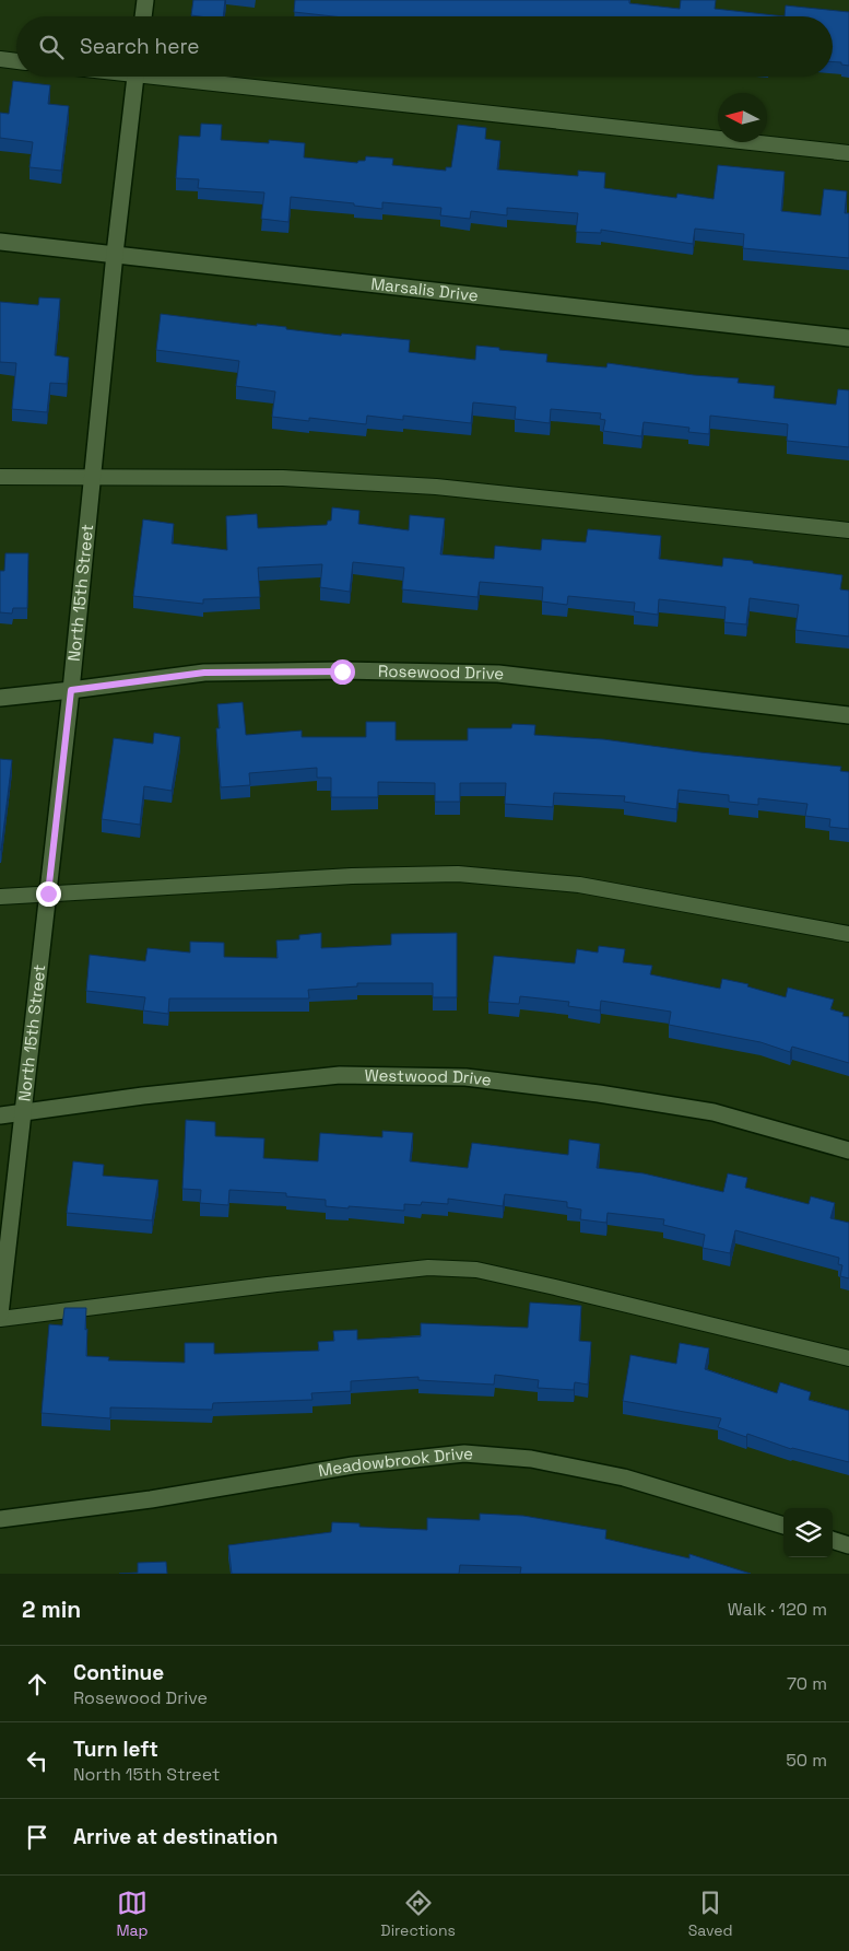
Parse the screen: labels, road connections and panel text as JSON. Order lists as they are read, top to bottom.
{
  "streets": {
    "street": [
      "Marsalis Drive",
      "North 15th Street",
      "Rosewood Drive",
      "Westwood Drive",
      "Meadowbrook Drive"
    ]
  },
  "crossings": [
    ["Marsalis Drive", "North 15th Street"],
    ["North 15th Street", "Rosewood Drive"],
    ["North 15th Street", "Westwood Drive"]
  ],
  "north": "left",
  "page": {
    "search": "Search here",
    "heading": ["2 min", "Walk · 120 m"],
    "list": [
      ["Continue", "Rosewood Drive", "70 m"],
      ["Turn left", "North 15th Street", "50 m"],
      "Arrive at destination"
    ],
    "nav": ["Map", "Directions", "Saved"]
  }
}
